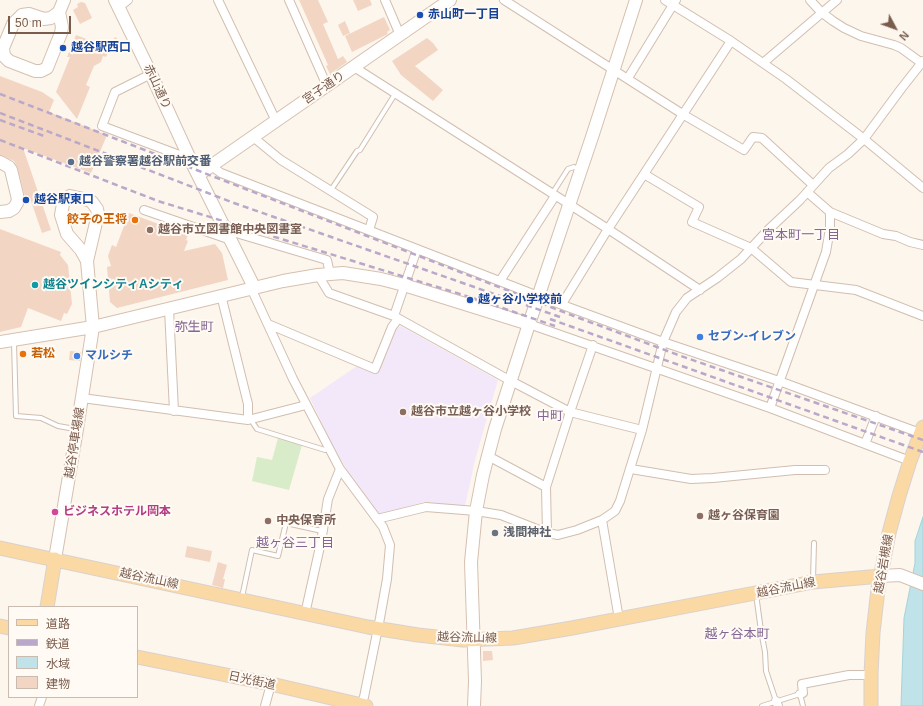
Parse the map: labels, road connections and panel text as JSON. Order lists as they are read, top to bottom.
{
  "streets": {
    "main road": ["越谷岩槻線", "越谷流山線", "日光街道"],
    "street": ["赤山通り", "宮子通り", "越谷停車場線"]
  },
  "crossings": [
    ["赤山通り", "宮子通り"],
    ["越谷停車場線", "越谷流山線"],
    ["越谷岩槻線", "越谷流山線"]
  ],
  "districts": [
    "宮本町一丁目",
    "弥生町",
    "中町",
    "越ヶ谷三丁目",
    "越ヶ谷本町"
  ],
  "places": [
    "赤山町一丁目",
    "越谷駅西口",
    "越谷警察署越谷駅前交番",
    "越谷駅東口",
    "餃子の王将",
    "越谷市立図書館中央図書室",
    "越谷ツインシティAシティ",
    "越ヶ谷小学校前",
    "セブン-イレブン",
    "若松",
    "マルシチ",
    "越谷市立越ヶ谷小学校",
    "ビジネスホテル岡本",
    "越ヶ谷保育園",
    "中央保育所",
    "浅間神社"
  ],
  "legend": [
    "道路",
    "鉄道",
    "水域",
    "建物"
  ],
  "scale_bar": "50 m",
  "north": "bottom right"
}
